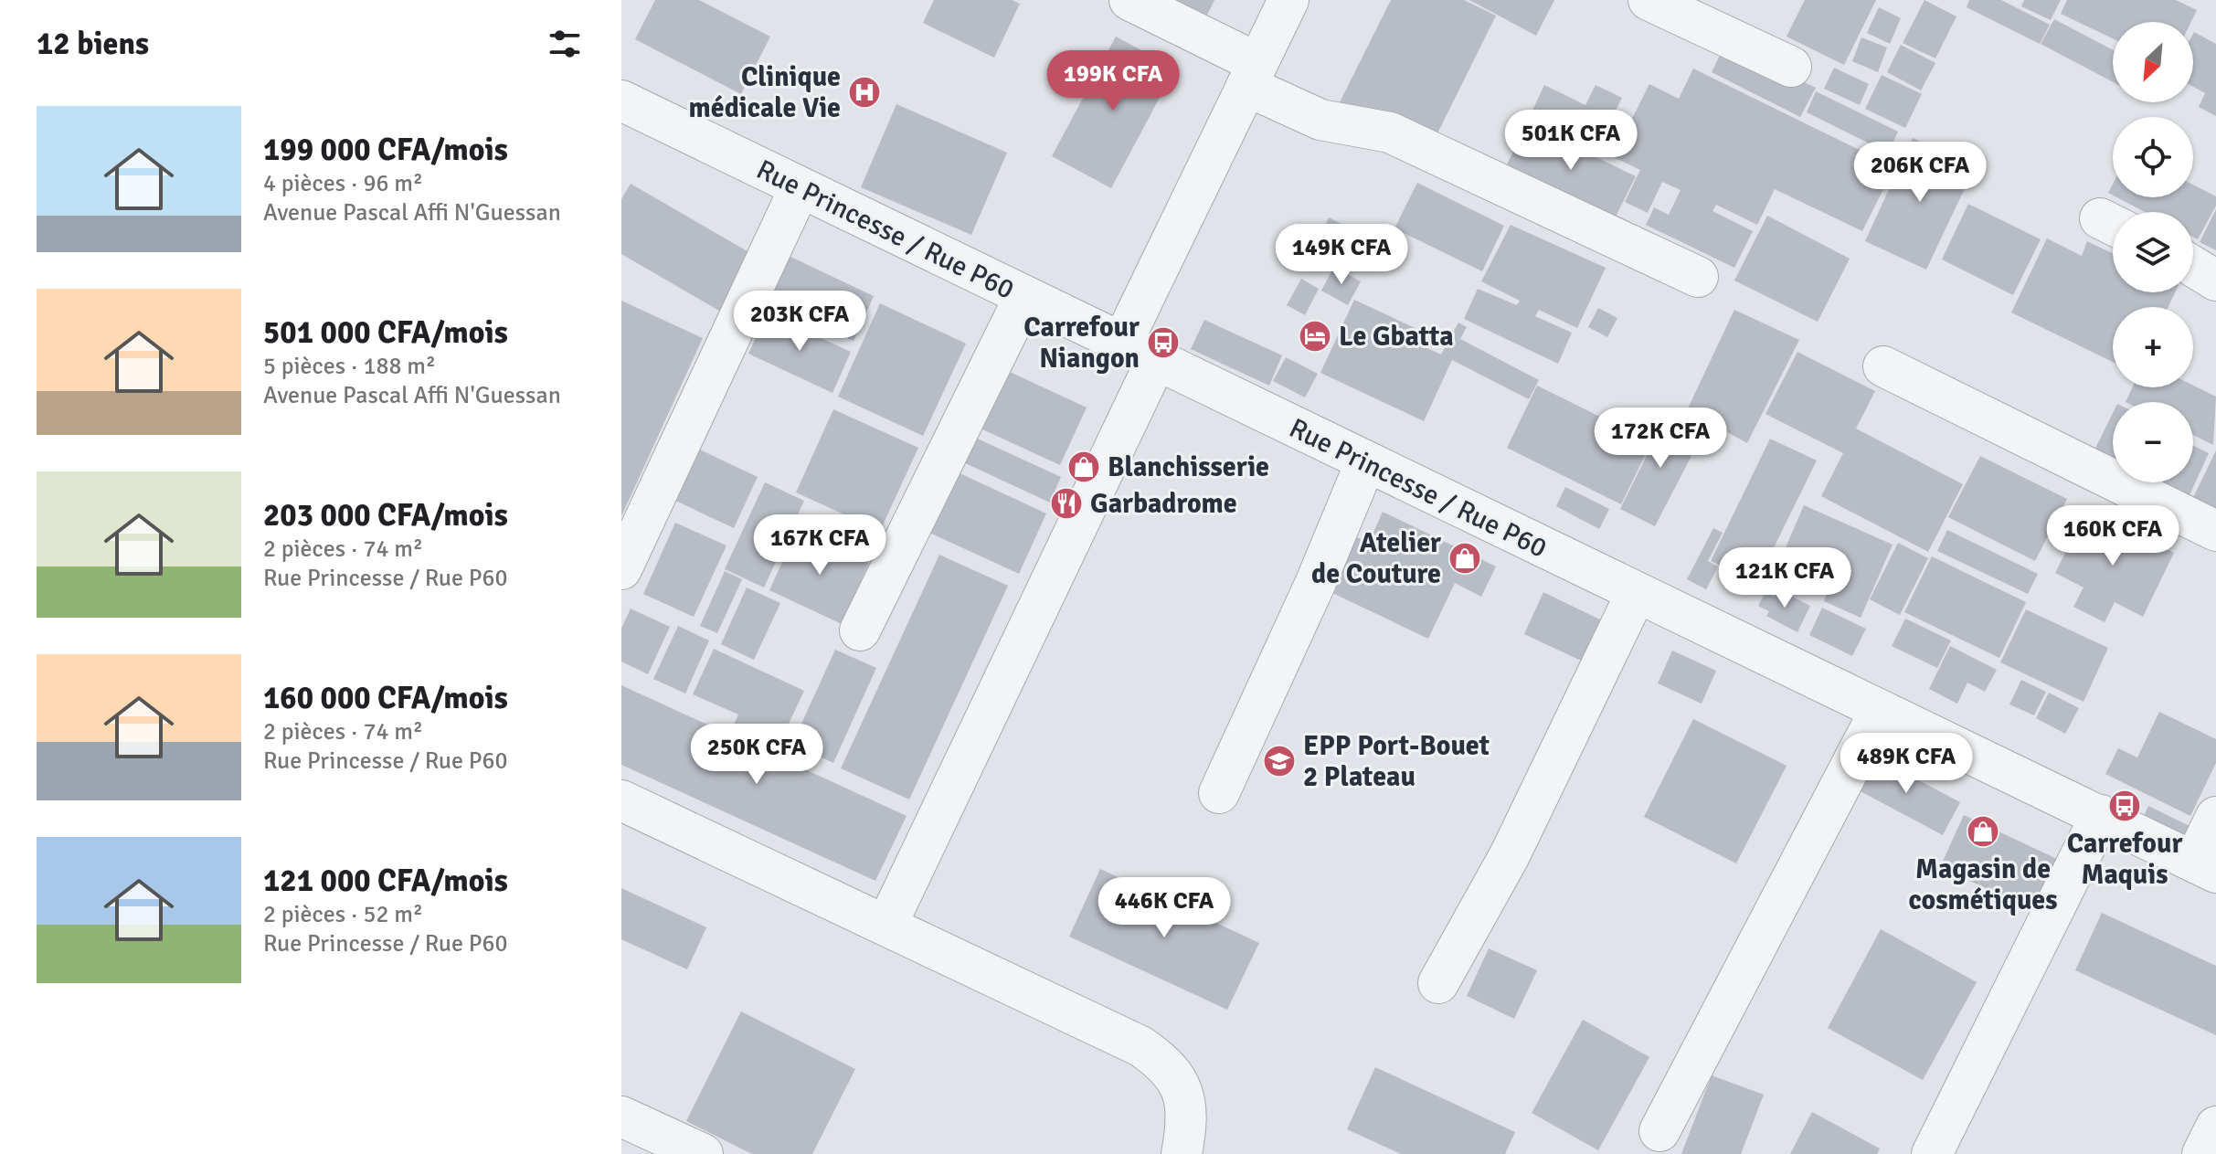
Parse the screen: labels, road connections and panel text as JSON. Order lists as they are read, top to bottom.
{
  "streets": {
    "street": ["Rue Princesse / Rue P60"]
  },
  "places": {
    "hospital": ["Clinique médicale Vie"],
    "hotel": ["Le Gbatta"],
    "bus stop": ["Carrefour Niangon", "Carrefour Maquis"],
    "shop": ["Blanchisserie", "Atelier de Couture", "Magasin de cosmétiques"],
    "restaurant": ["Garbadrome"],
    "school or university": ["EPP Port-Bouet 2 Plateau"]
  },
  "north": "bottom left",
  "page": {
    "heading": "12 biens",
    "map_buttons": ["+", "−"],
    "price": [
      "199K CFA",
      "501K CFA",
      "206K CFA",
      "149K CFA",
      "203K CFA",
      "172K CFA",
      "160K CFA",
      "167K CFA",
      "121K CFA",
      "250K CFA",
      "489K CFA",
      "446K CFA"
    ],
    "list": [
      {
        "name": "199 000 CFA/mois",
        "note": "4 pièces · 96 m² · Avenue Pascal Affi N'Guessan"
      },
      {
        "name": "501 000 CFA/mois",
        "note": "5 pièces · 188 m² · Avenue Pascal Affi N'Guessan"
      },
      {
        "name": "203 000 CFA/mois",
        "note": "2 pièces · 74 m² · Rue Princesse / Rue P60"
      },
      {
        "name": "160 000 CFA/mois",
        "note": "2 pièces · 74 m² · Rue Princesse / Rue P60"
      },
      {
        "name": "121 000 CFA/mois",
        "note": "2 pièces · 52 m² · Rue Princesse / Rue P60"
      }
    ]
  }
}
